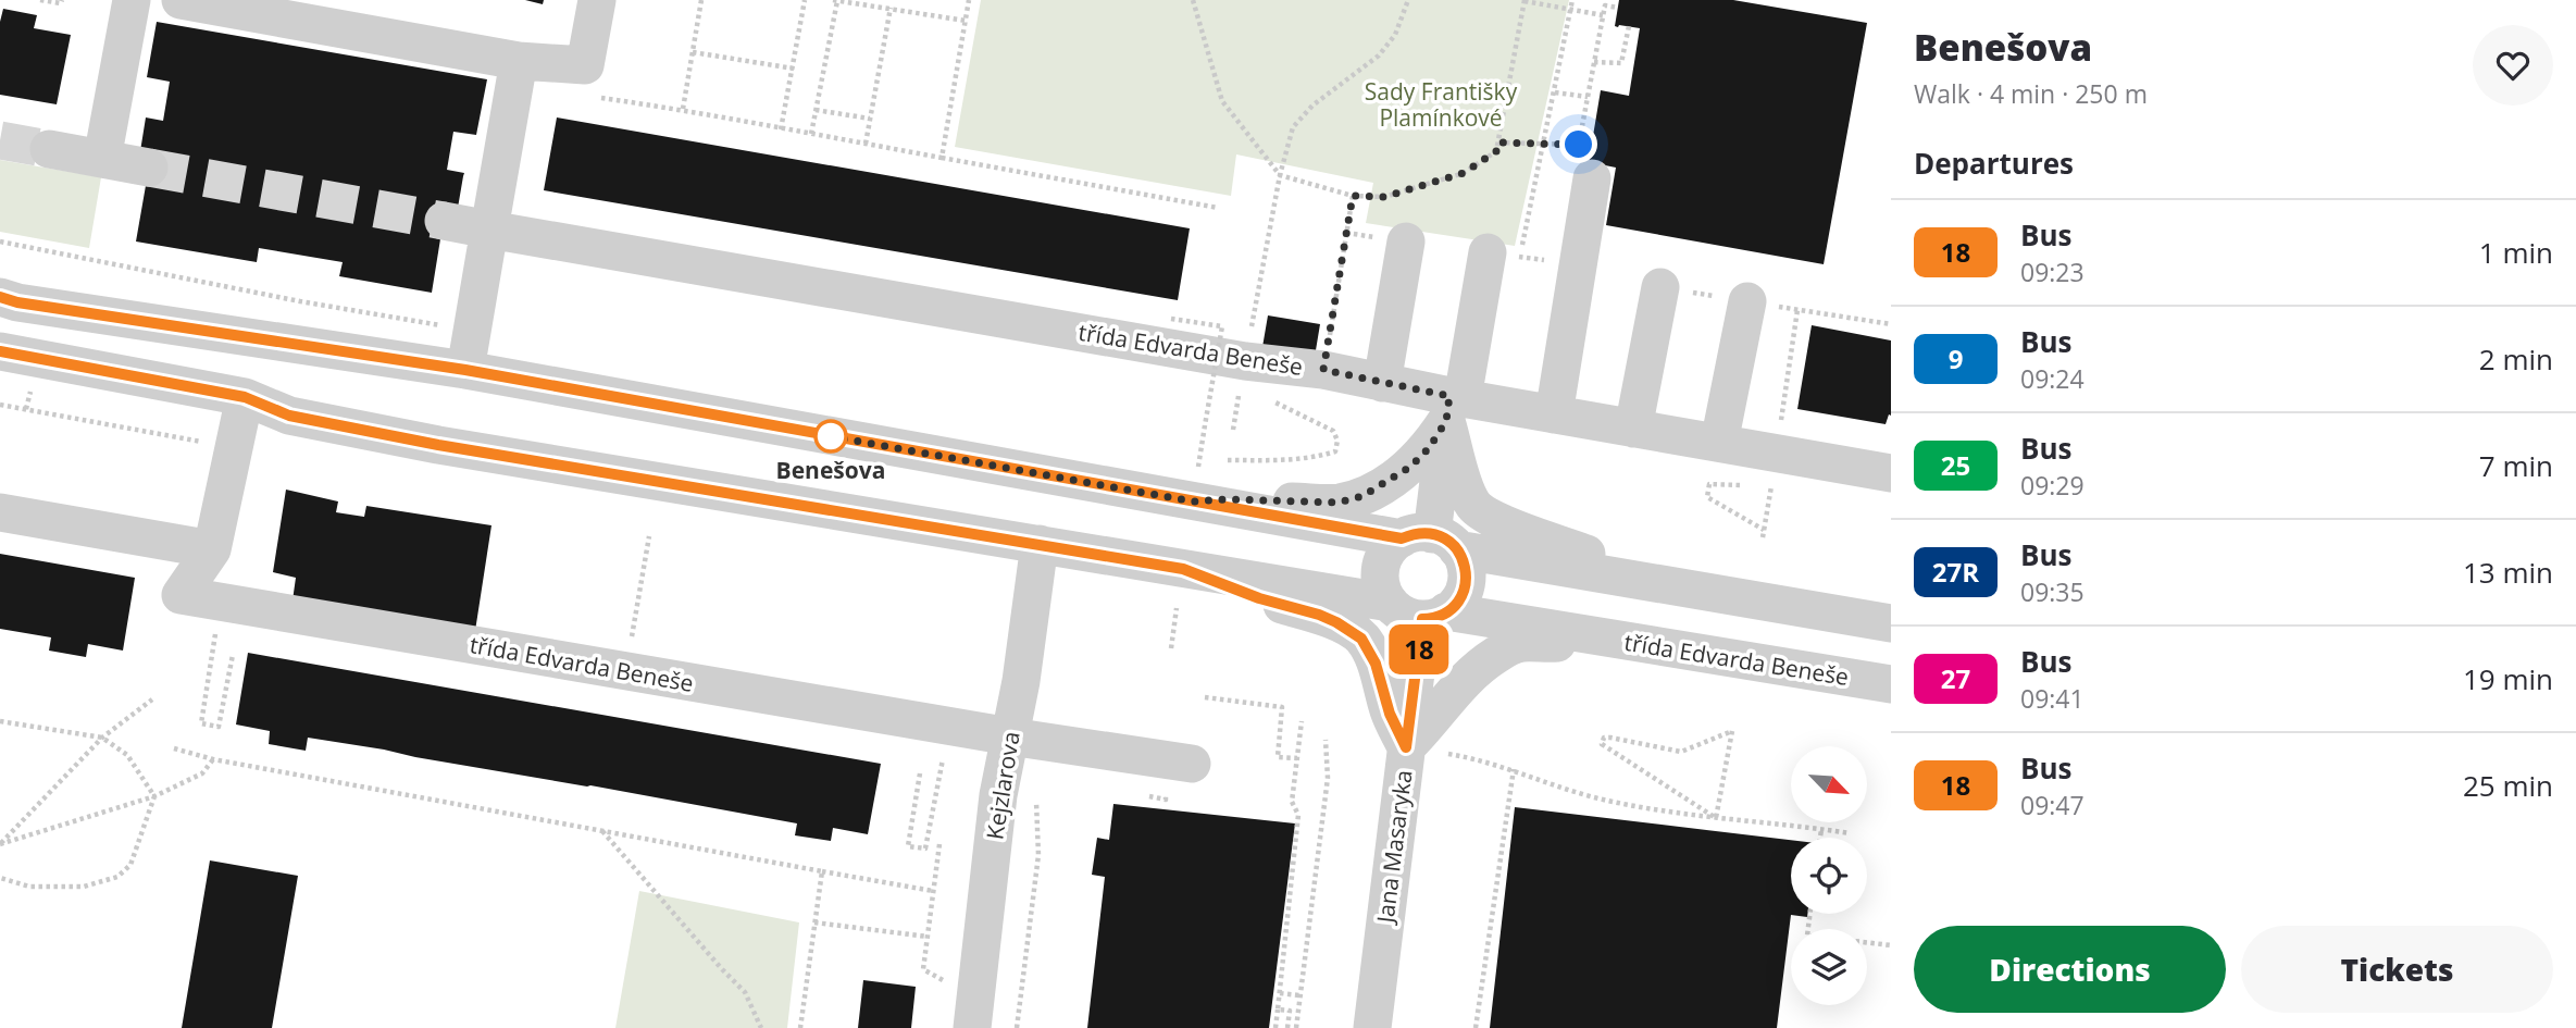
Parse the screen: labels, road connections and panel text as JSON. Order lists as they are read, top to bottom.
{
  "streets": {
    "street": ["třída Edvarda Beneše", "Kejzlarova", "Jana Masaryka"]
  },
  "crossings": [
    ["třída Edvarda Beneše", "Kejzlarova"],
    ["třída Edvarda Beneše", "Jana Masaryka"]
  ],
  "parks": ["Sady Františky Plamínkové"],
  "places": ["Benešova"],
  "lines": ["bus line 18"],
  "north": "bottom right",
  "page": {
    "on_map": "18",
    "heading": [
      ["Benešova", "Walk · 4 min · 250 m"],
      "Departures"
    ],
    "list": [
      {
        "mark": "18",
        "name": "Bus",
        "note": "09:23",
        "value": "1 min"
      },
      {
        "mark": "9",
        "name": "Bus",
        "note": "09:24",
        "value": "2 min"
      },
      {
        "mark": "25",
        "name": "Bus",
        "note": "09:29",
        "value": "7 min"
      },
      {
        "mark": "27R",
        "name": "Bus",
        "note": "09:35",
        "value": "13 min"
      },
      {
        "mark": "27",
        "name": "Bus",
        "note": "09:41",
        "value": "19 min"
      },
      {
        "mark": "18",
        "name": "Bus",
        "note": "09:47",
        "value": "25 min"
      }
    ],
    "buttons": ["Directions", "Tickets"]
  }
}
